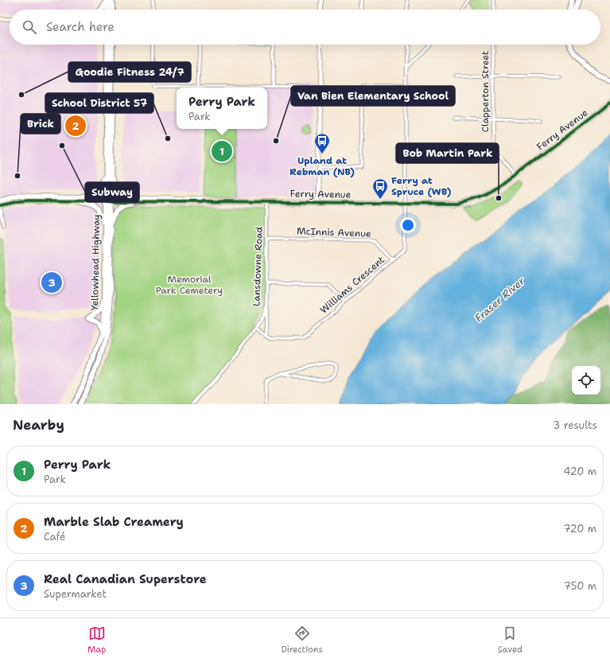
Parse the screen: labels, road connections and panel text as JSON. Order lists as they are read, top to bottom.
{
  "streets": {
    "highway": ["Yellowhead Highway"],
    "main road": ["Ferry Avenue"],
    "street": [
      "Clapperton Street",
      "McInnis Avenue",
      "Lansdowne Road",
      "Williams Crescent"
    ]
  },
  "crossings": [
    ["Clapperton Street", "Ferry Avenue"],
    ["Ferry Avenue", "Yellowhead Highway"],
    ["Ferry Avenue", "Lansdowne Road"],
    ["Ferry Avenue", "Williams Crescent"],
    ["McInnis Avenue", "Lansdowne Road"],
    ["McInnis Avenue", "Williams Crescent"]
  ],
  "water": ["Fraser River"],
  "parks": ["Memorial Park Cemetery"],
  "places": {
    "other": [
      "Goodie Fitness 24/7",
      "School District 57",
      "Van Bien Elementary School",
      "Subway",
      "Brick",
      "Bob Martin Park"
    ],
    "bus stop": ["Upland at Rebman (NB)", "Ferry at Spruce (WB)"]
  },
  "page": {
    "search": "Search here",
    "popup": ["Perry Park", "Park"],
    "pins": ["2", "1", "3"],
    "heading": ["Nearby", "3 results"],
    "list": [
      {
        "mark": "1",
        "name": "Perry Park",
        "note": "Park",
        "value": "420 m"
      },
      {
        "mark": "2",
        "name": "Marble Slab Creamery",
        "note": "Café",
        "value": "720 m"
      },
      {
        "mark": "3",
        "name": "Real Canadian Superstore",
        "note": "Supermarket",
        "value": "750 m"
      }
    ],
    "nav": ["Map", "Directions", "Saved"]
  }
}
